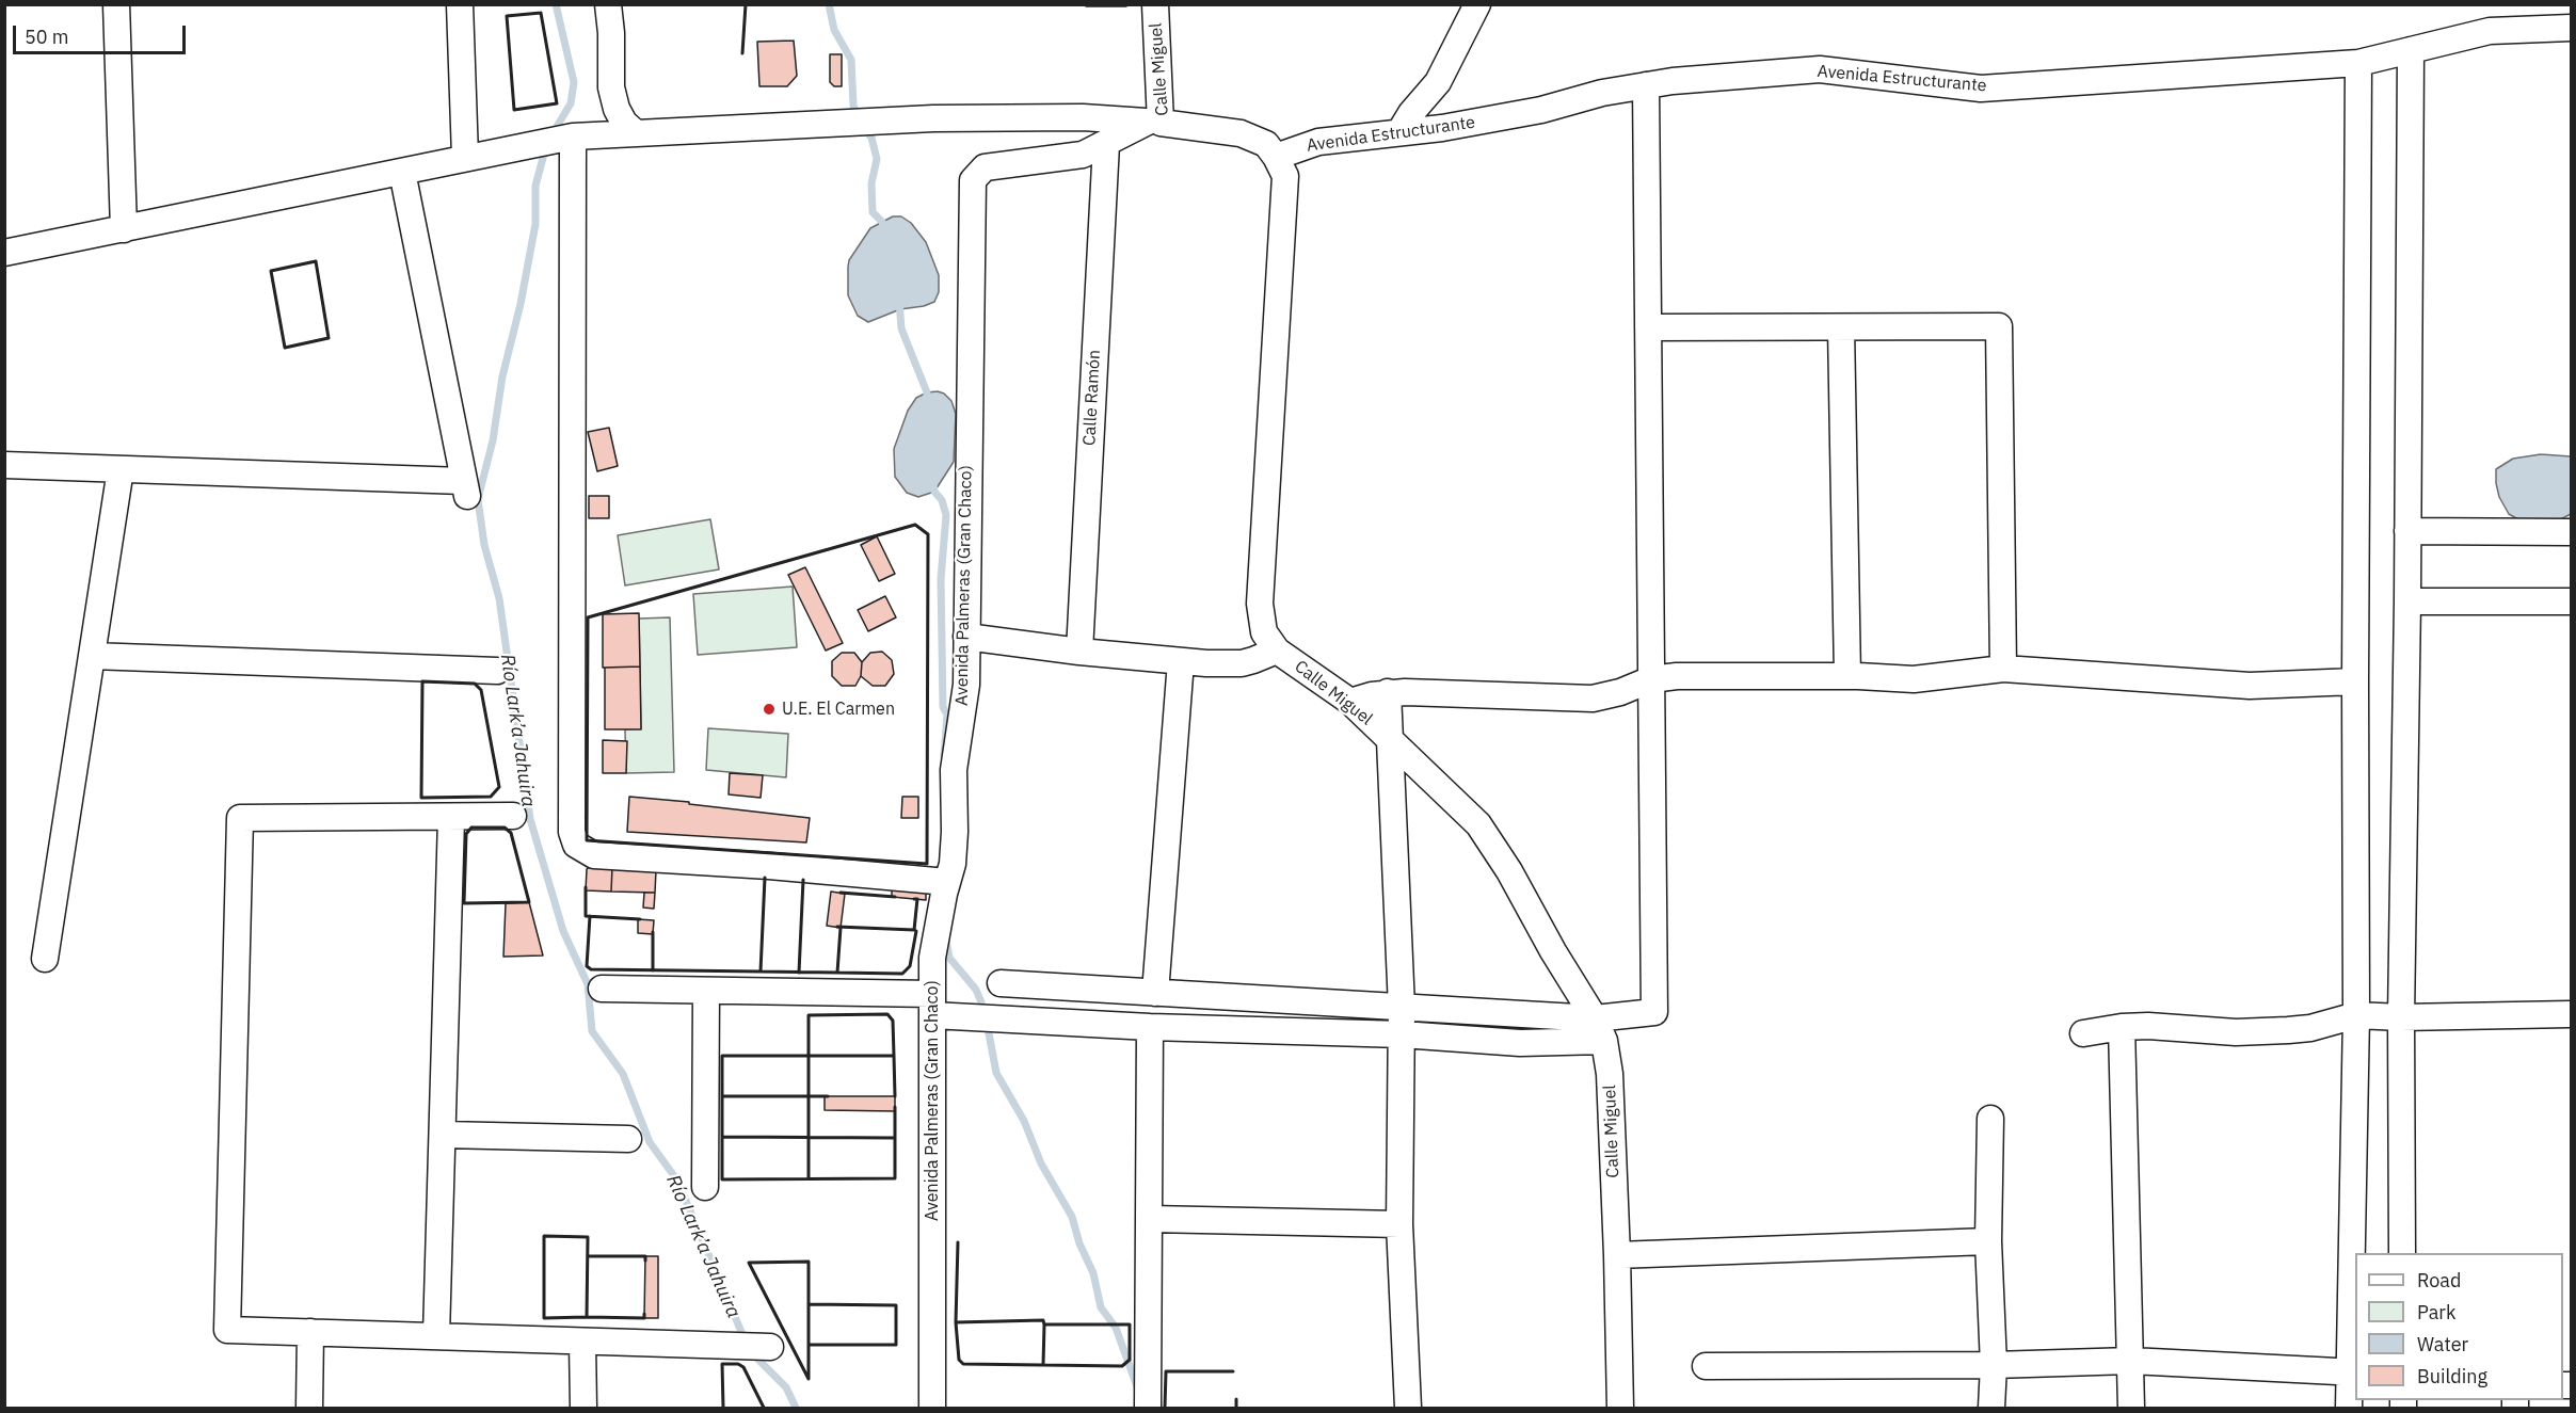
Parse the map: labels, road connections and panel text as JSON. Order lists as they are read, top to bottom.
{
  "streets": {
    "street": [
      "Calle Miguel",
      "Avenida Estructurante",
      "Calle Ramón",
      "Avenida Palmeras (Gran Chaco)"
    ]
  },
  "crossings": [
    ["Calle Miguel", "Avenida Estructurante"],
    ["Calle Miguel", "Avenida Palmeras (Gran Chaco)"],
    ["Calle Ramón", "Avenida Palmeras (Gran Chaco)"]
  ],
  "water": ["Río Lark’a Jahuira"],
  "places": ["U.E. El Carmen"],
  "legend": [
    "Road",
    "Park",
    "Water",
    "Building"
  ],
  "scale_bar": "50 m"
}
